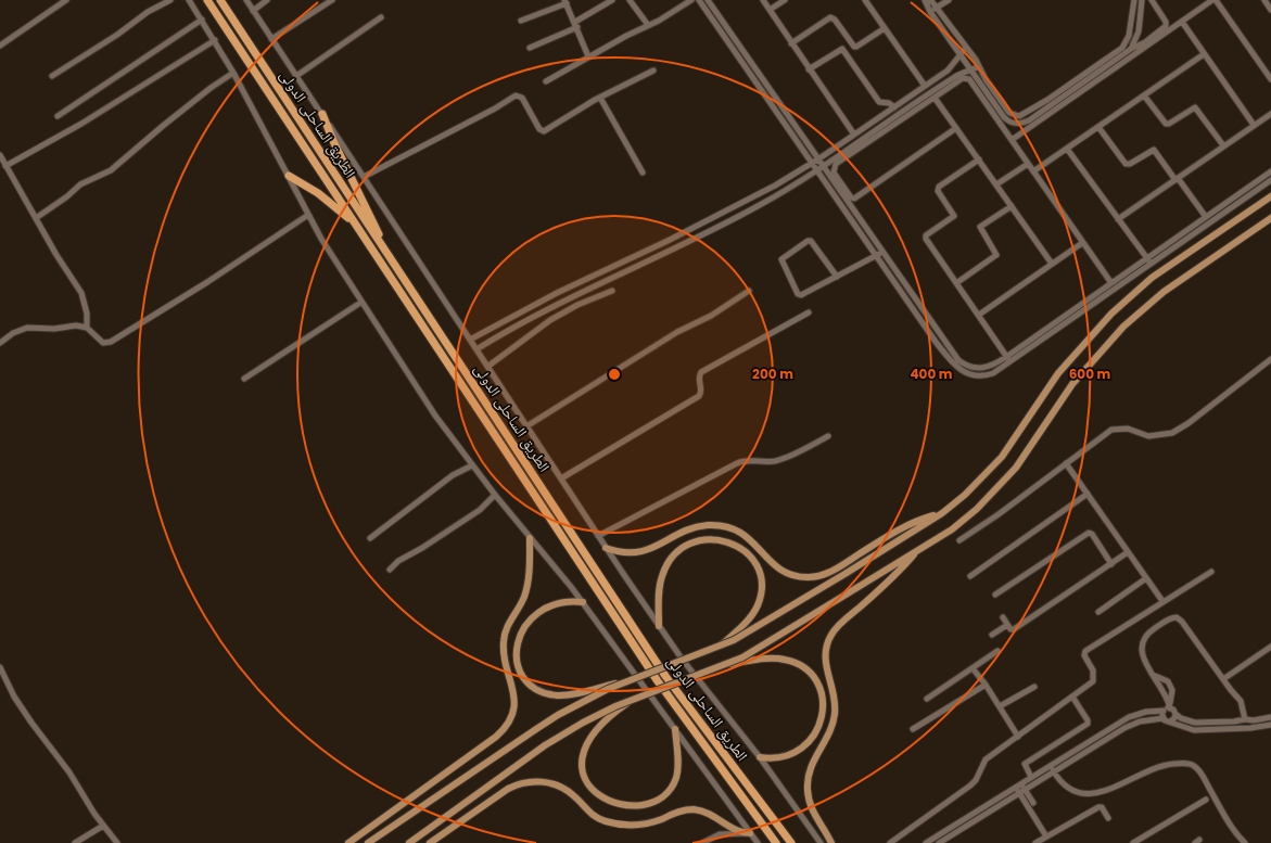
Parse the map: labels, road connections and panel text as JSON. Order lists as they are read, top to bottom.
{
  "streets": {
    "highway": ["الطريق الساحلى الدولى"]
  },
  "rings": ["200 m", "400 m", "600 m"]
}
